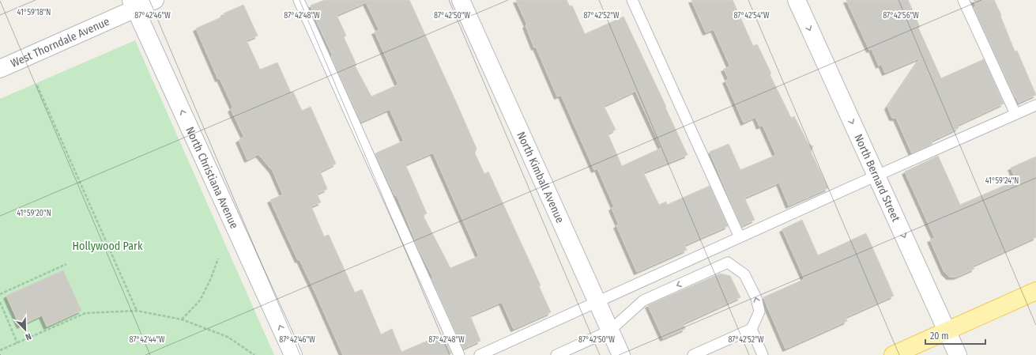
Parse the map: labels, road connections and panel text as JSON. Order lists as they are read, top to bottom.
{
  "streets": {
    "street": [
      "West Thorndale Avenue",
      "North Christiana Avenue",
      "North Kimball Avenue",
      "North Bernard Street"
    ]
  },
  "crossings": [
    ["West Thorndale Avenue", "North Christiana Avenue"]
  ],
  "one_way": ["North Christiana Avenue", "North Bernard Street"],
  "parks": ["Hollywood Park"],
  "scale_bar": "20 m",
  "north": "bottom right",
  "coordinates": [
    "41°59'18\"N",
    "87°42'46\"W",
    "87°42'48\"W",
    "87°42'50\"W",
    "87°42'52\"W",
    "87°42'56\"W",
    "87°42'54\"W",
    "41°59'24\"N",
    "41°59'20\"N",
    "87°42'44\"W"
  ]
}
